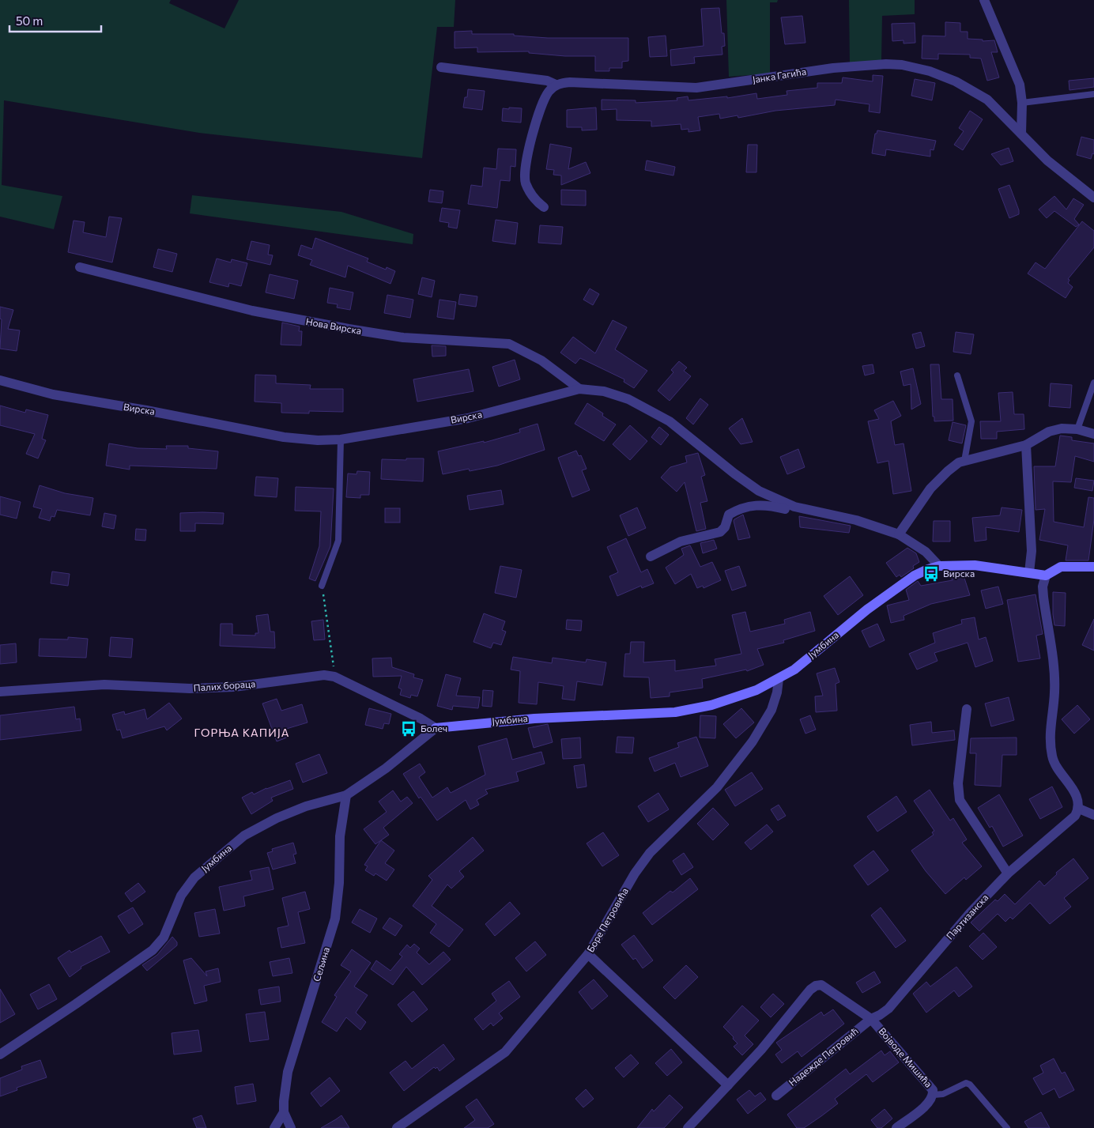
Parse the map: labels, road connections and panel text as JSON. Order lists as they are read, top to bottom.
{
  "streets": {
    "street": [
      "Јанка Гагића",
      "Нова Вирска",
      "Вирска",
      "Јумбина",
      "Палих бораца",
      "Партизанска",
      "Боре Петровића",
      "Сељина",
      "Надежде Петровић",
      "Војводе Мишића"
    ]
  },
  "crossings": [
    ["Нова Вирска", "Вирска"],
    ["Вирска", "Јумбина"],
    ["Јумбина", "Палих бораца"],
    ["Јумбина", "Боре Петровића"],
    ["Јумбина", "Сељина"],
    ["Партизанска", "Надежде Петровић"],
    ["Партизанска", "Војводе Мишића"],
    ["Надежде Петровић", "Војводе Мишића"]
  ],
  "districts": ["ГОРЊА КАПИЈА"],
  "places": {
    "bus stop": ["Вирска", "Болеч"]
  },
  "scale_bar": "50 m"
}
